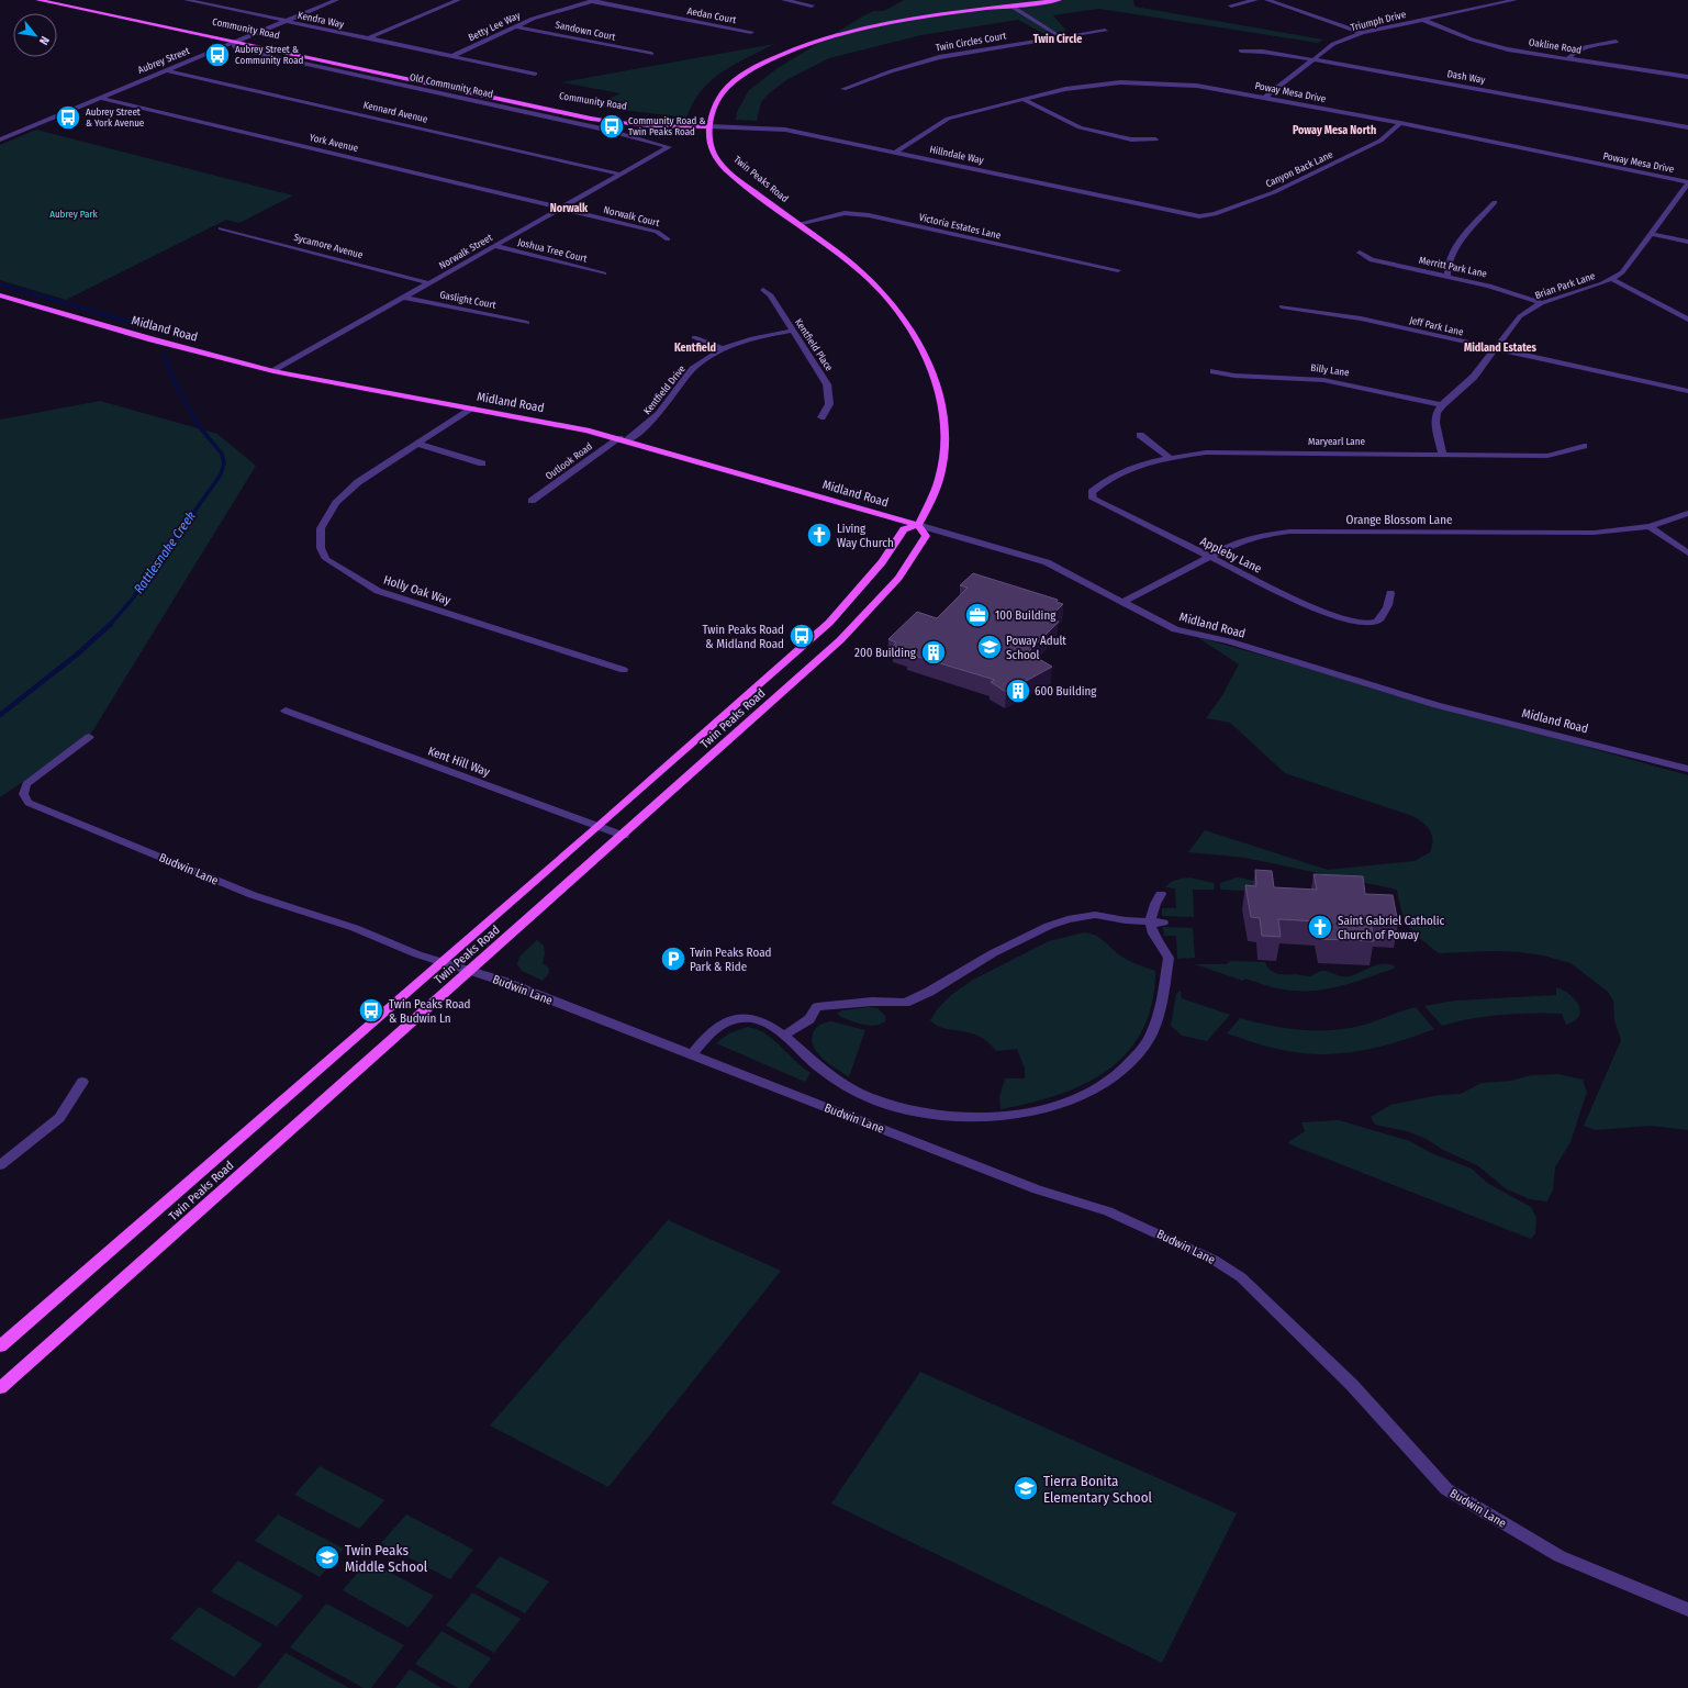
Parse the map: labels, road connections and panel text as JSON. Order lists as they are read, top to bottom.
{
  "streets": {
    "main road": ["Community Road", "Twin Peaks Road", "Midland Road"],
    "street": [
      "Aedan Court",
      "Kendra Way",
      "Triumph Drive",
      "Betty Lee Way",
      "Sandown Court",
      "Twin Circles Court",
      "Oakline Road",
      "Aubrey Street",
      "Dash Way",
      "Old Community Road",
      "Poway Mesa Drive",
      "Kennard Avenue",
      "York Avenue",
      "Hillndale Way",
      "Canyon Back Lane",
      "Norwalk Court",
      "Victoria Estates Lane",
      "Sycamore Avenue",
      "Joshua Tree Court",
      "Norwalk Street",
      "Merritt Park Lane",
      "Brian Park Lane",
      "Gaslight Court",
      "Jeff Park Lane",
      "Kentfield Place",
      "Billy Lane",
      "Kentfield Drive",
      "Maryearl Lane",
      "Outlook Road",
      "Orange Blossom Lane",
      "Appleby Lane",
      "Holly Oak Way",
      "Kent Hill Way",
      "Budwin Lane"
    ]
  },
  "crossings": [
    ["Aedan Court", "Betty Lee Way"],
    ["Kendra Way", "Betty Lee Way"],
    ["Kendra Way", "Aubrey Street"],
    ["Triumph Drive", "Oakline Road"],
    ["Triumph Drive", "Dash Way"],
    ["Triumph Drive", "Poway Mesa Drive"],
    ["Betty Lee Way", "Sandown Court"],
    ["Community Road", "Aubrey Street"],
    ["Community Road", "Old Community Road"],
    ["Community Road", "Hillndale Way"],
    ["Community Road", "Twin Peaks Road"],
    ["Aubrey Street", "Old Community Road"],
    ["Aubrey Street", "Kennard Avenue"],
    ["Aubrey Street", "York Avenue"],
    ["Old Community Road", "Norwalk Street"],
    ["Poway Mesa Drive", "Hillndale Way"],
    ["Poway Mesa Drive", "Canyon Back Lane"],
    ["Poway Mesa Drive", "Brian Park Lane"],
    ["Kennard Avenue", "Norwalk Street"],
    ["York Avenue", "Norwalk Court"],
    ["York Avenue", "Norwalk Street"],
    ["Hillndale Way", "Canyon Back Lane"],
    ["Hillndale Way", "Twin Peaks Road"],
    ["Twin Peaks Road", "Victoria Estates Lane"],
    ["Twin Peaks Road", "Midland Road"],
    ["Twin Peaks Road", "Kent Hill Way"],
    ["Twin Peaks Road", "Budwin Lane"],
    ["Norwalk Court", "Norwalk Street"],
    ["Sycamore Avenue", "Norwalk Street"],
    ["Joshua Tree Court", "Norwalk Street"],
    ["Norwalk Street", "Gaslight Court"],
    ["Norwalk Street", "Midland Road"],
    ["Merritt Park Lane", "Brian Park Lane"],
    ["Brian Park Lane", "Jeff Park Lane"],
    ["Brian Park Lane", "Billy Lane"],
    ["Midland Road", "Kentfield Drive"],
    ["Midland Road", "Outlook Road"],
    ["Midland Road", "Orange Blossom Lane"],
    ["Midland Road", "Holly Oak Way"],
    ["Kentfield Place", "Kentfield Drive"],
    ["Kentfield Drive", "Outlook Road"],
    ["Maryearl Lane", "Appleby Lane"],
    ["Orange Blossom Lane", "Appleby Lane"]
  ],
  "districts": [
    "Twin Circle",
    "Poway Mesa North",
    "Norwalk",
    "Kentfield",
    "Midland Estates"
  ],
  "water": ["Rattlesnake Creek"],
  "parks": ["Aubrey Park"],
  "places": {
    "bus stop": [
      "Aubrey Street & Community Road",
      "Aubrey Street & York Avenue",
      "Community Road & Twin Peaks Road",
      "Twin Peaks Road & Midland Road",
      "Twin Peaks Road & Budwin Ln"
    ],
    "church": ["Living Way Church", "Saint Gabriel Catholic Church of Poway"],
    "office": ["100 Building"],
    "school or university": ["Poway Adult School", "Tierra Bonita Elementary School", "Twin Peaks Middle School"],
    "building": ["200 Building", "600 Building"],
    "parking": ["Twin Peaks Road Park & Ride"]
  },
  "north": "bottom right"
}
